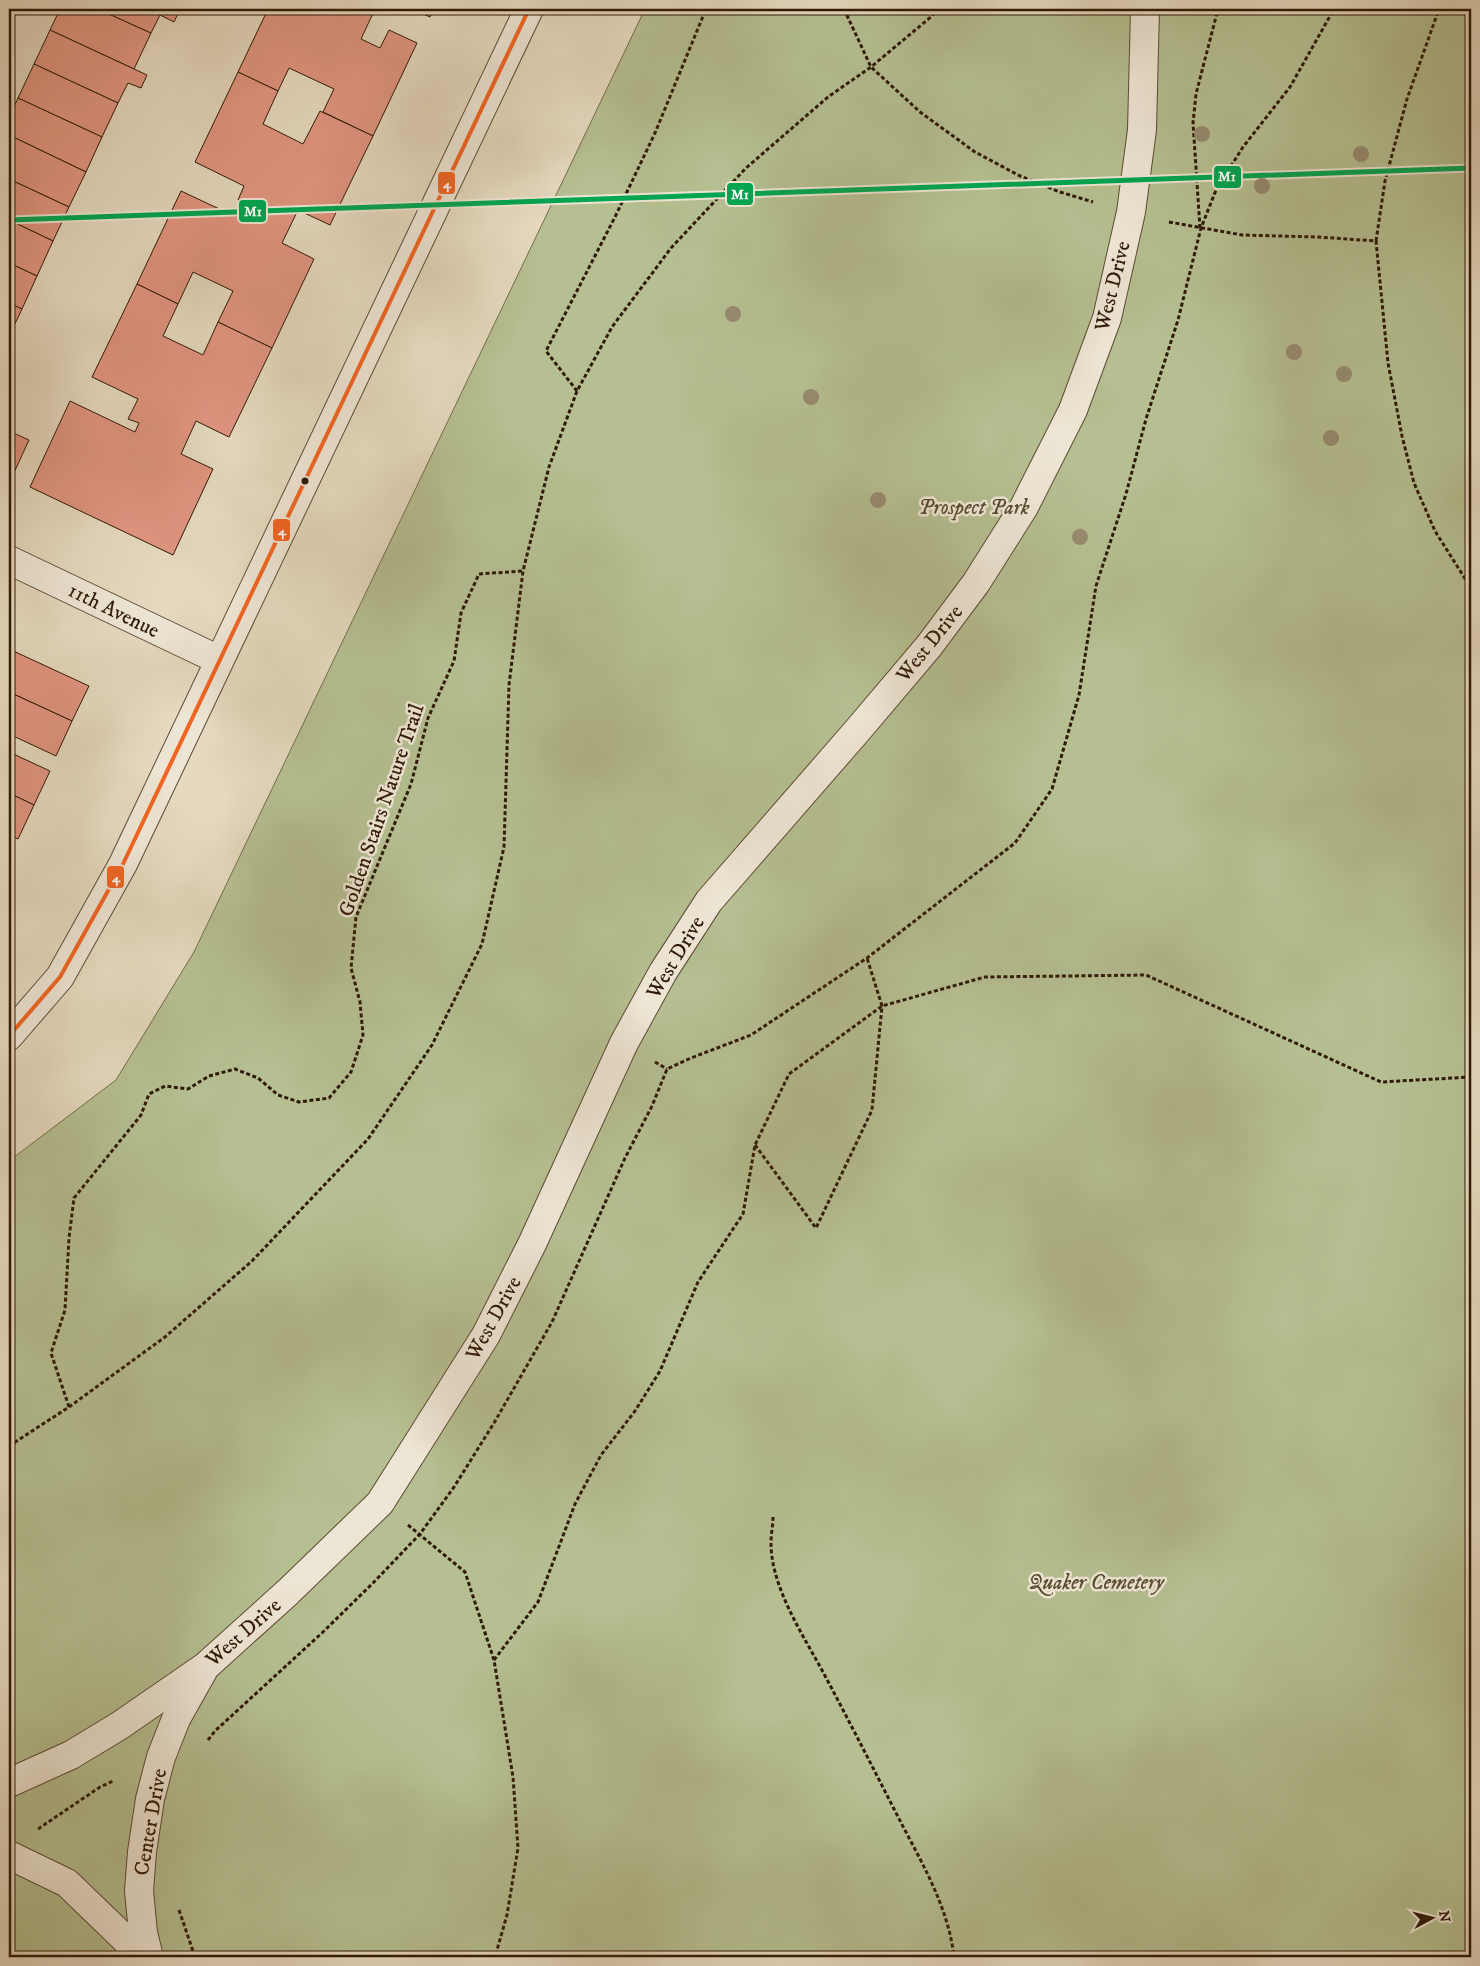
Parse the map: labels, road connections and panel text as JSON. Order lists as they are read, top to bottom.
{
  "streets": {
    "street": ["West Drive", "11th Avenue", "Center Drive"],
    "path": ["Golden Stairs Nature Trail"]
  },
  "crossings": [
    ["West Drive", "Center Drive"]
  ],
  "parks": ["Prospect Park", "Quaker Cemetery"],
  "lines": ["transit line 4", "transit line M1"],
  "north": "right"
}
